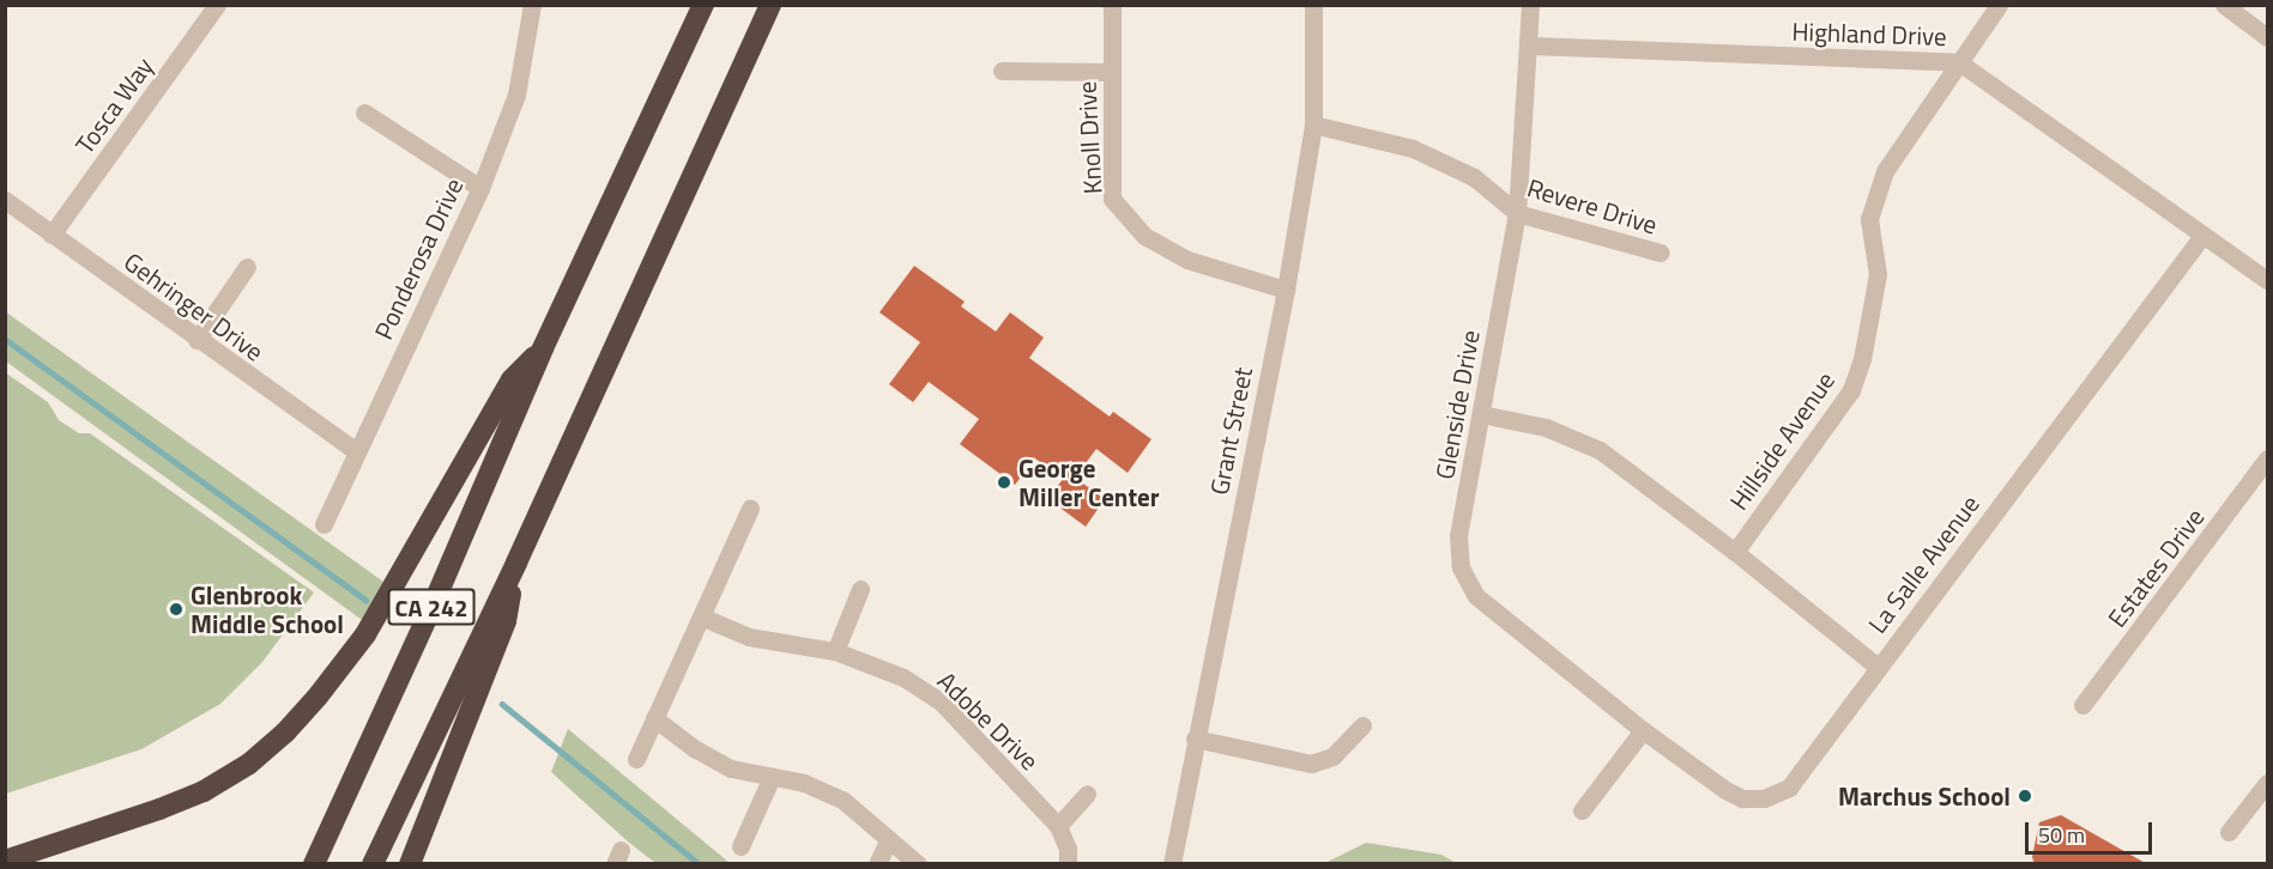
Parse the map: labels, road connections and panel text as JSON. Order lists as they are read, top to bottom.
{
  "streets": {
    "highway": ["CA 242"],
    "street": [
      "Highland Drive",
      "Tosca Way",
      "Knoll Drive",
      "Revere Drive",
      "Ponderosa Drive",
      "Gehringer Drive",
      "Glenside Drive",
      "Grant Street",
      "Hillside Avenue",
      "La Salle Avenue",
      "Estates Drive",
      "Adobe Drive"
    ]
  },
  "crossings": [
    ["Highland Drive", "Glenside Drive"],
    ["Highland Drive", "Hillside Avenue"],
    ["Highland Drive", "La Salle Avenue"],
    ["Tosca Way", "Gehringer Drive"],
    ["Knoll Drive", "Grant Street"],
    ["Revere Drive", "Glenside Drive"],
    ["Revere Drive", "Grant Street"],
    ["Ponderosa Drive", "Gehringer Drive"],
    ["Glenside Drive", "La Salle Avenue"]
  ],
  "places": ["George Miller Center", "Glenbrook Middle School", "Marchus School"],
  "scale_bar": "50 m"
}
